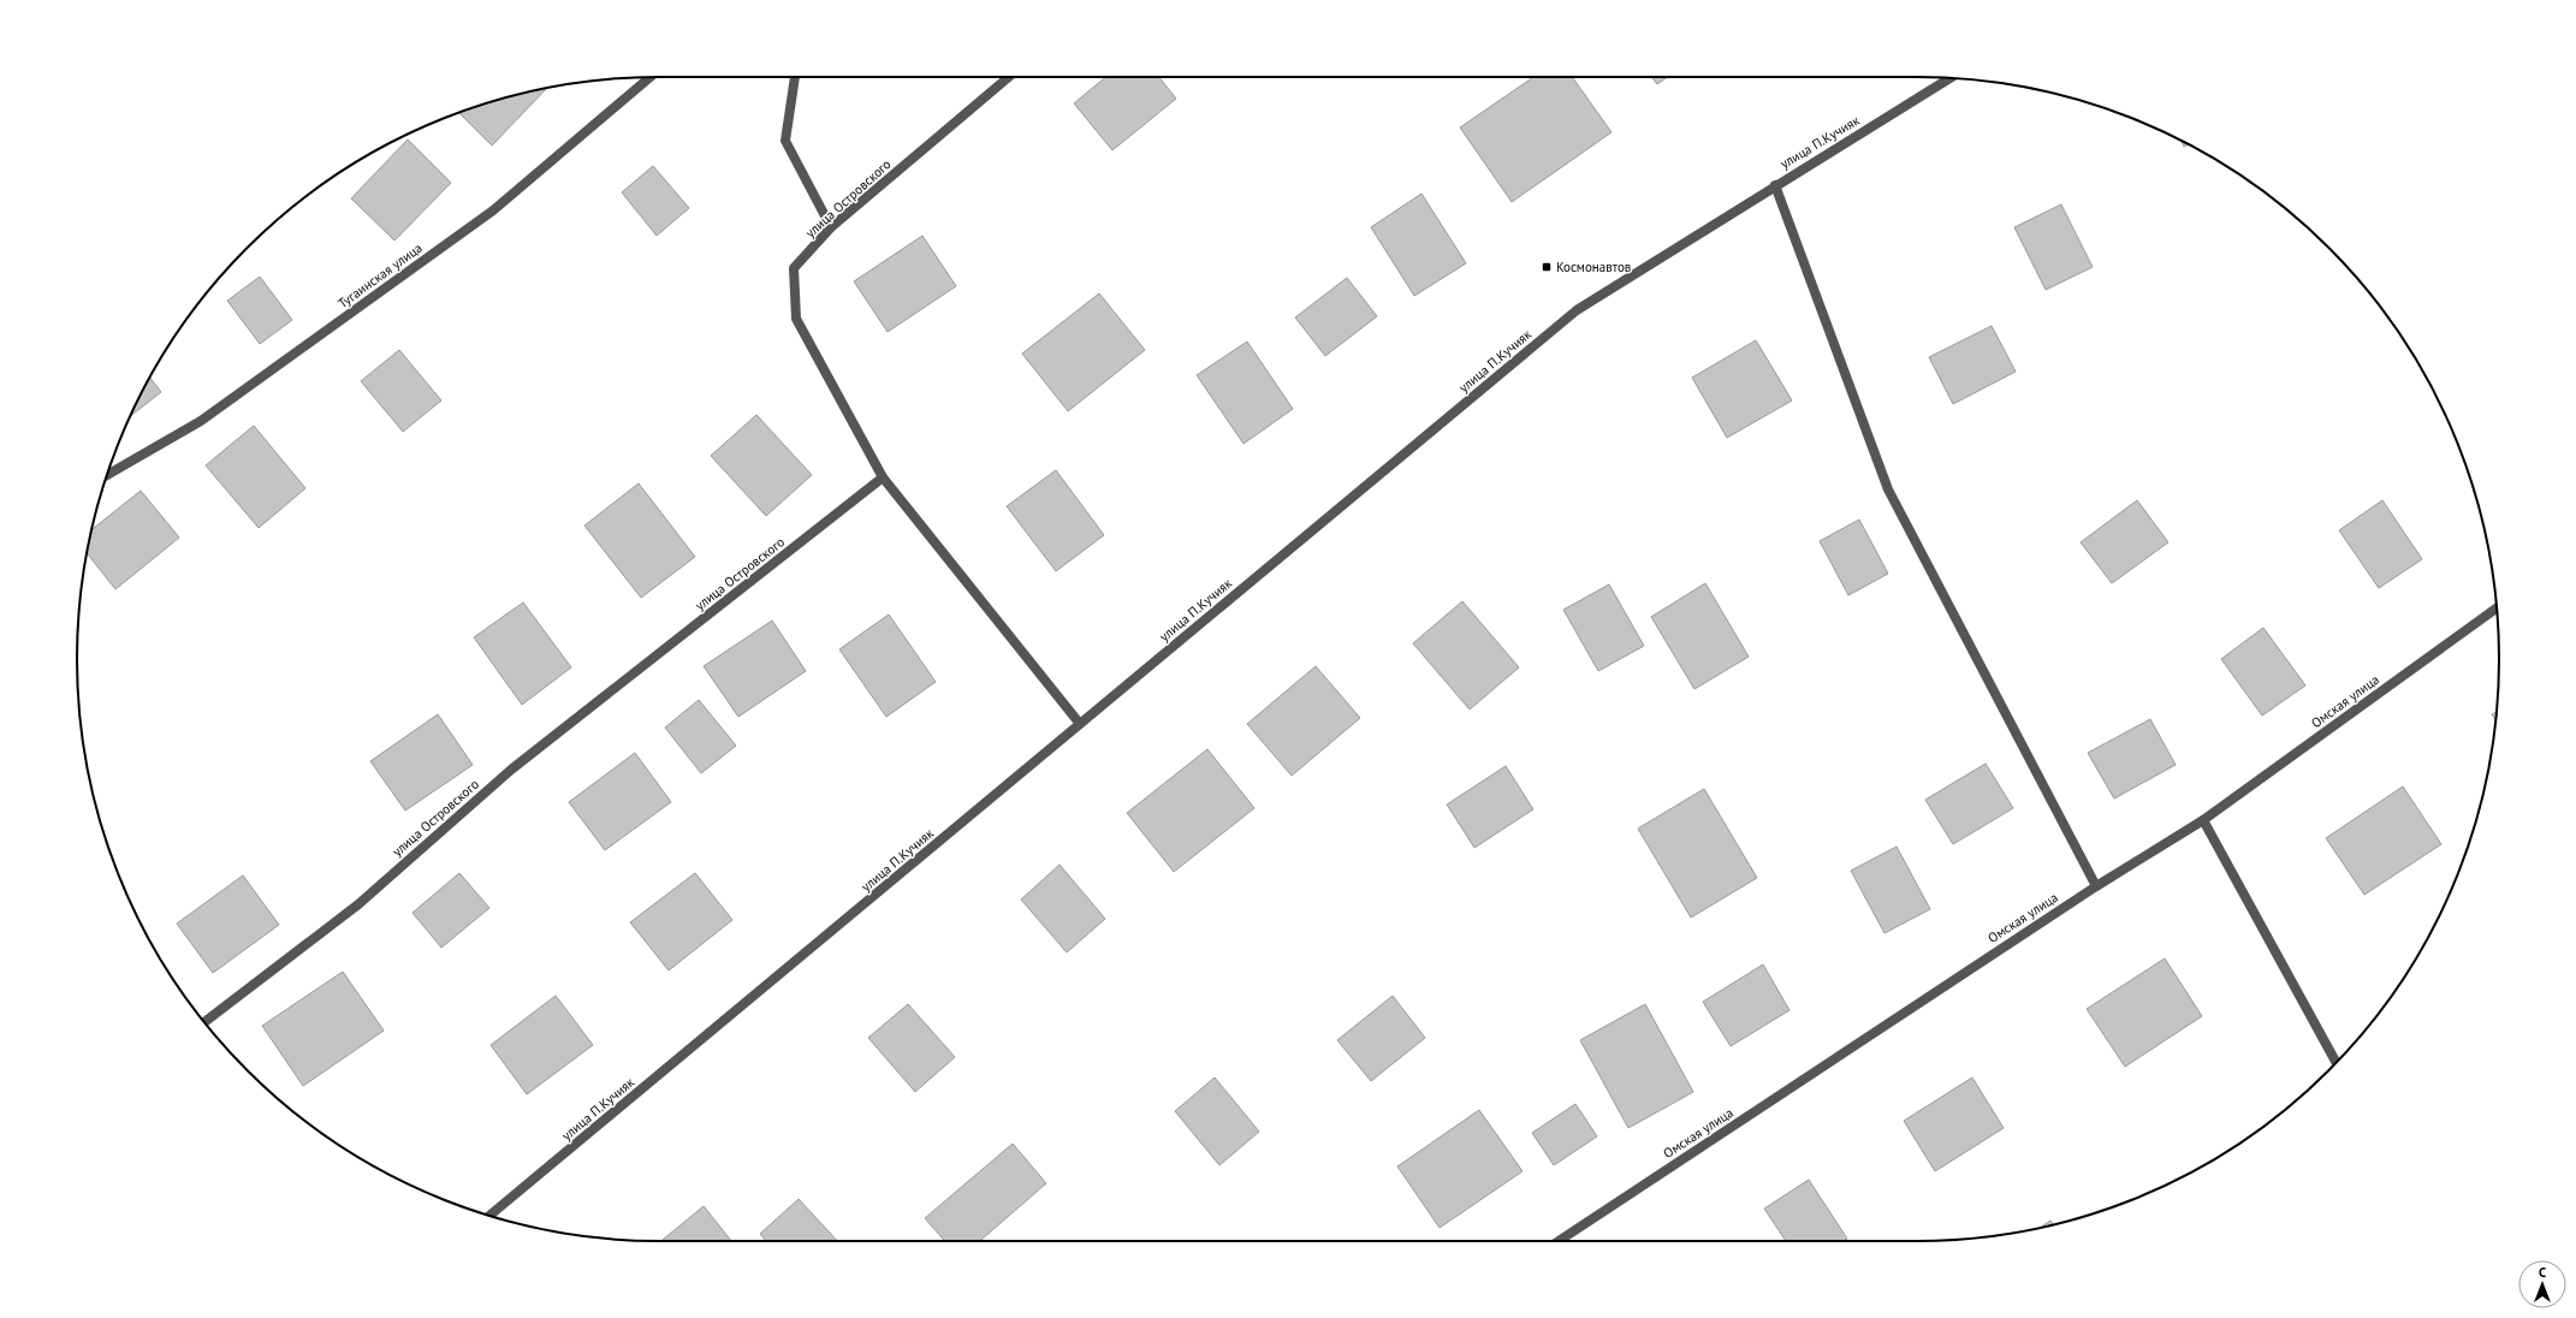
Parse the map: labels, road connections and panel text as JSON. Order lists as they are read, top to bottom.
{
  "streets": {
    "street": [
      "улица П.Кучияк",
      "улица Островского",
      "Тугаинская улица",
      "Омская улица"
    ]
  },
  "places": {
    "transit": ["Космонавтов"]
  },
  "north": "top"
}
